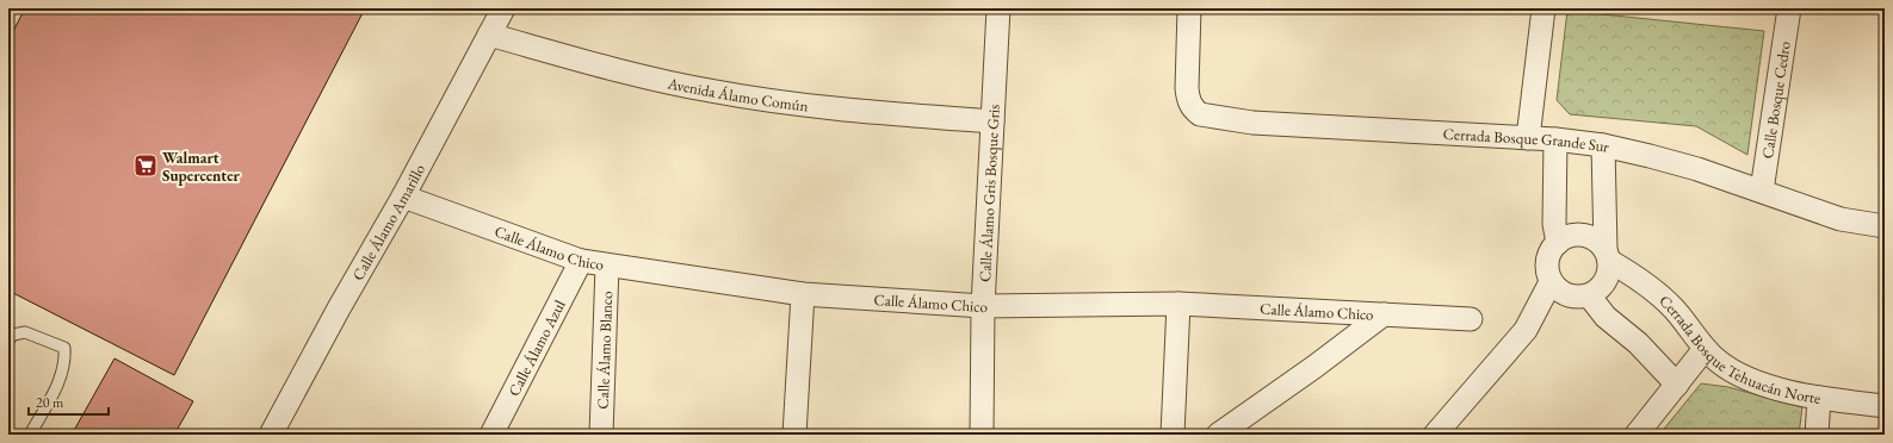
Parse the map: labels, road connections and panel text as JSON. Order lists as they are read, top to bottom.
{
  "streets": {
    "street": [
      "Avenida Álamo Común",
      "Calle Bosque Cedro",
      "Cerrada Bosque Grande Sur",
      "Calle Álamo Gris Bosque Gris",
      "Calle Álamo Amarillo",
      "Calle Álamo Chico",
      "Cerrada Bosque Tehuacán Norte",
      "Calle Álamo Azul",
      "Calle Álamo Blanco"
    ]
  },
  "crossings": [
    ["Avenida Álamo Común", "Calle Álamo Gris Bosque Gris"],
    ["Avenida Álamo Común", "Calle Álamo Amarillo"],
    ["Calle Bosque Cedro", "Cerrada Bosque Grande Sur"],
    ["Calle Álamo Gris Bosque Gris", "Calle Álamo Chico"],
    ["Calle Álamo Amarillo", "Calle Álamo Chico"],
    ["Calle Álamo Chico", "Calle Álamo Azul"],
    ["Calle Álamo Chico", "Calle Álamo Blanco"]
  ],
  "places": {
    "supermarket": ["Walmart Supercenter"]
  },
  "scale_bar": "20 m"
}
